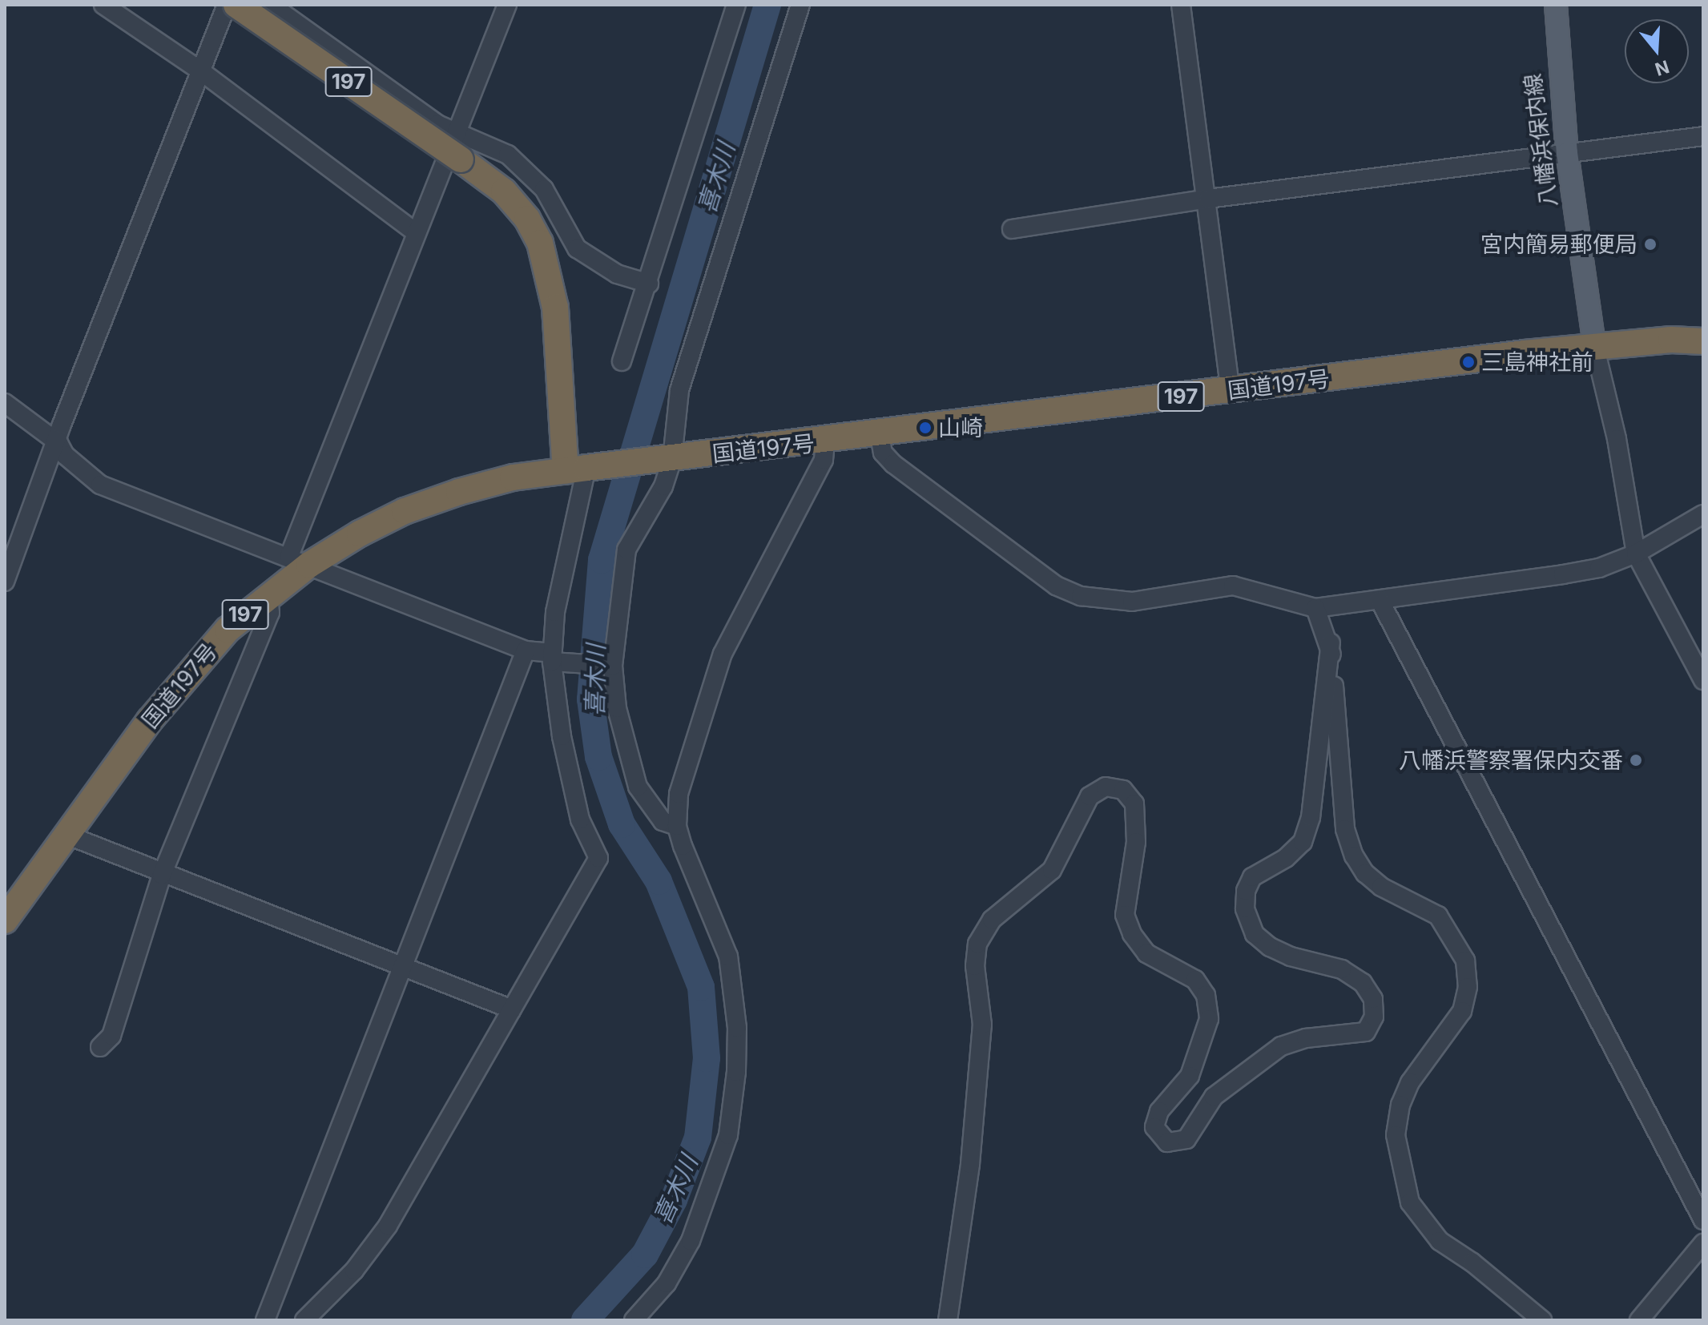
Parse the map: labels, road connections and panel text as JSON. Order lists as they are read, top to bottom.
{
  "streets": {
    "highway": ["197", "国道197号"],
    "main road": ["八幡浜保内線"]
  },
  "crossings": [
    ["197", "国道197号"],
    ["八幡浜保内線", "国道197号"]
  ],
  "water": ["喜木川"],
  "places": [
    "宮内簡易郵便局",
    "三島神社前",
    "山崎",
    "八幡浜警察署保内交番"
  ],
  "north": "bottom"
}
